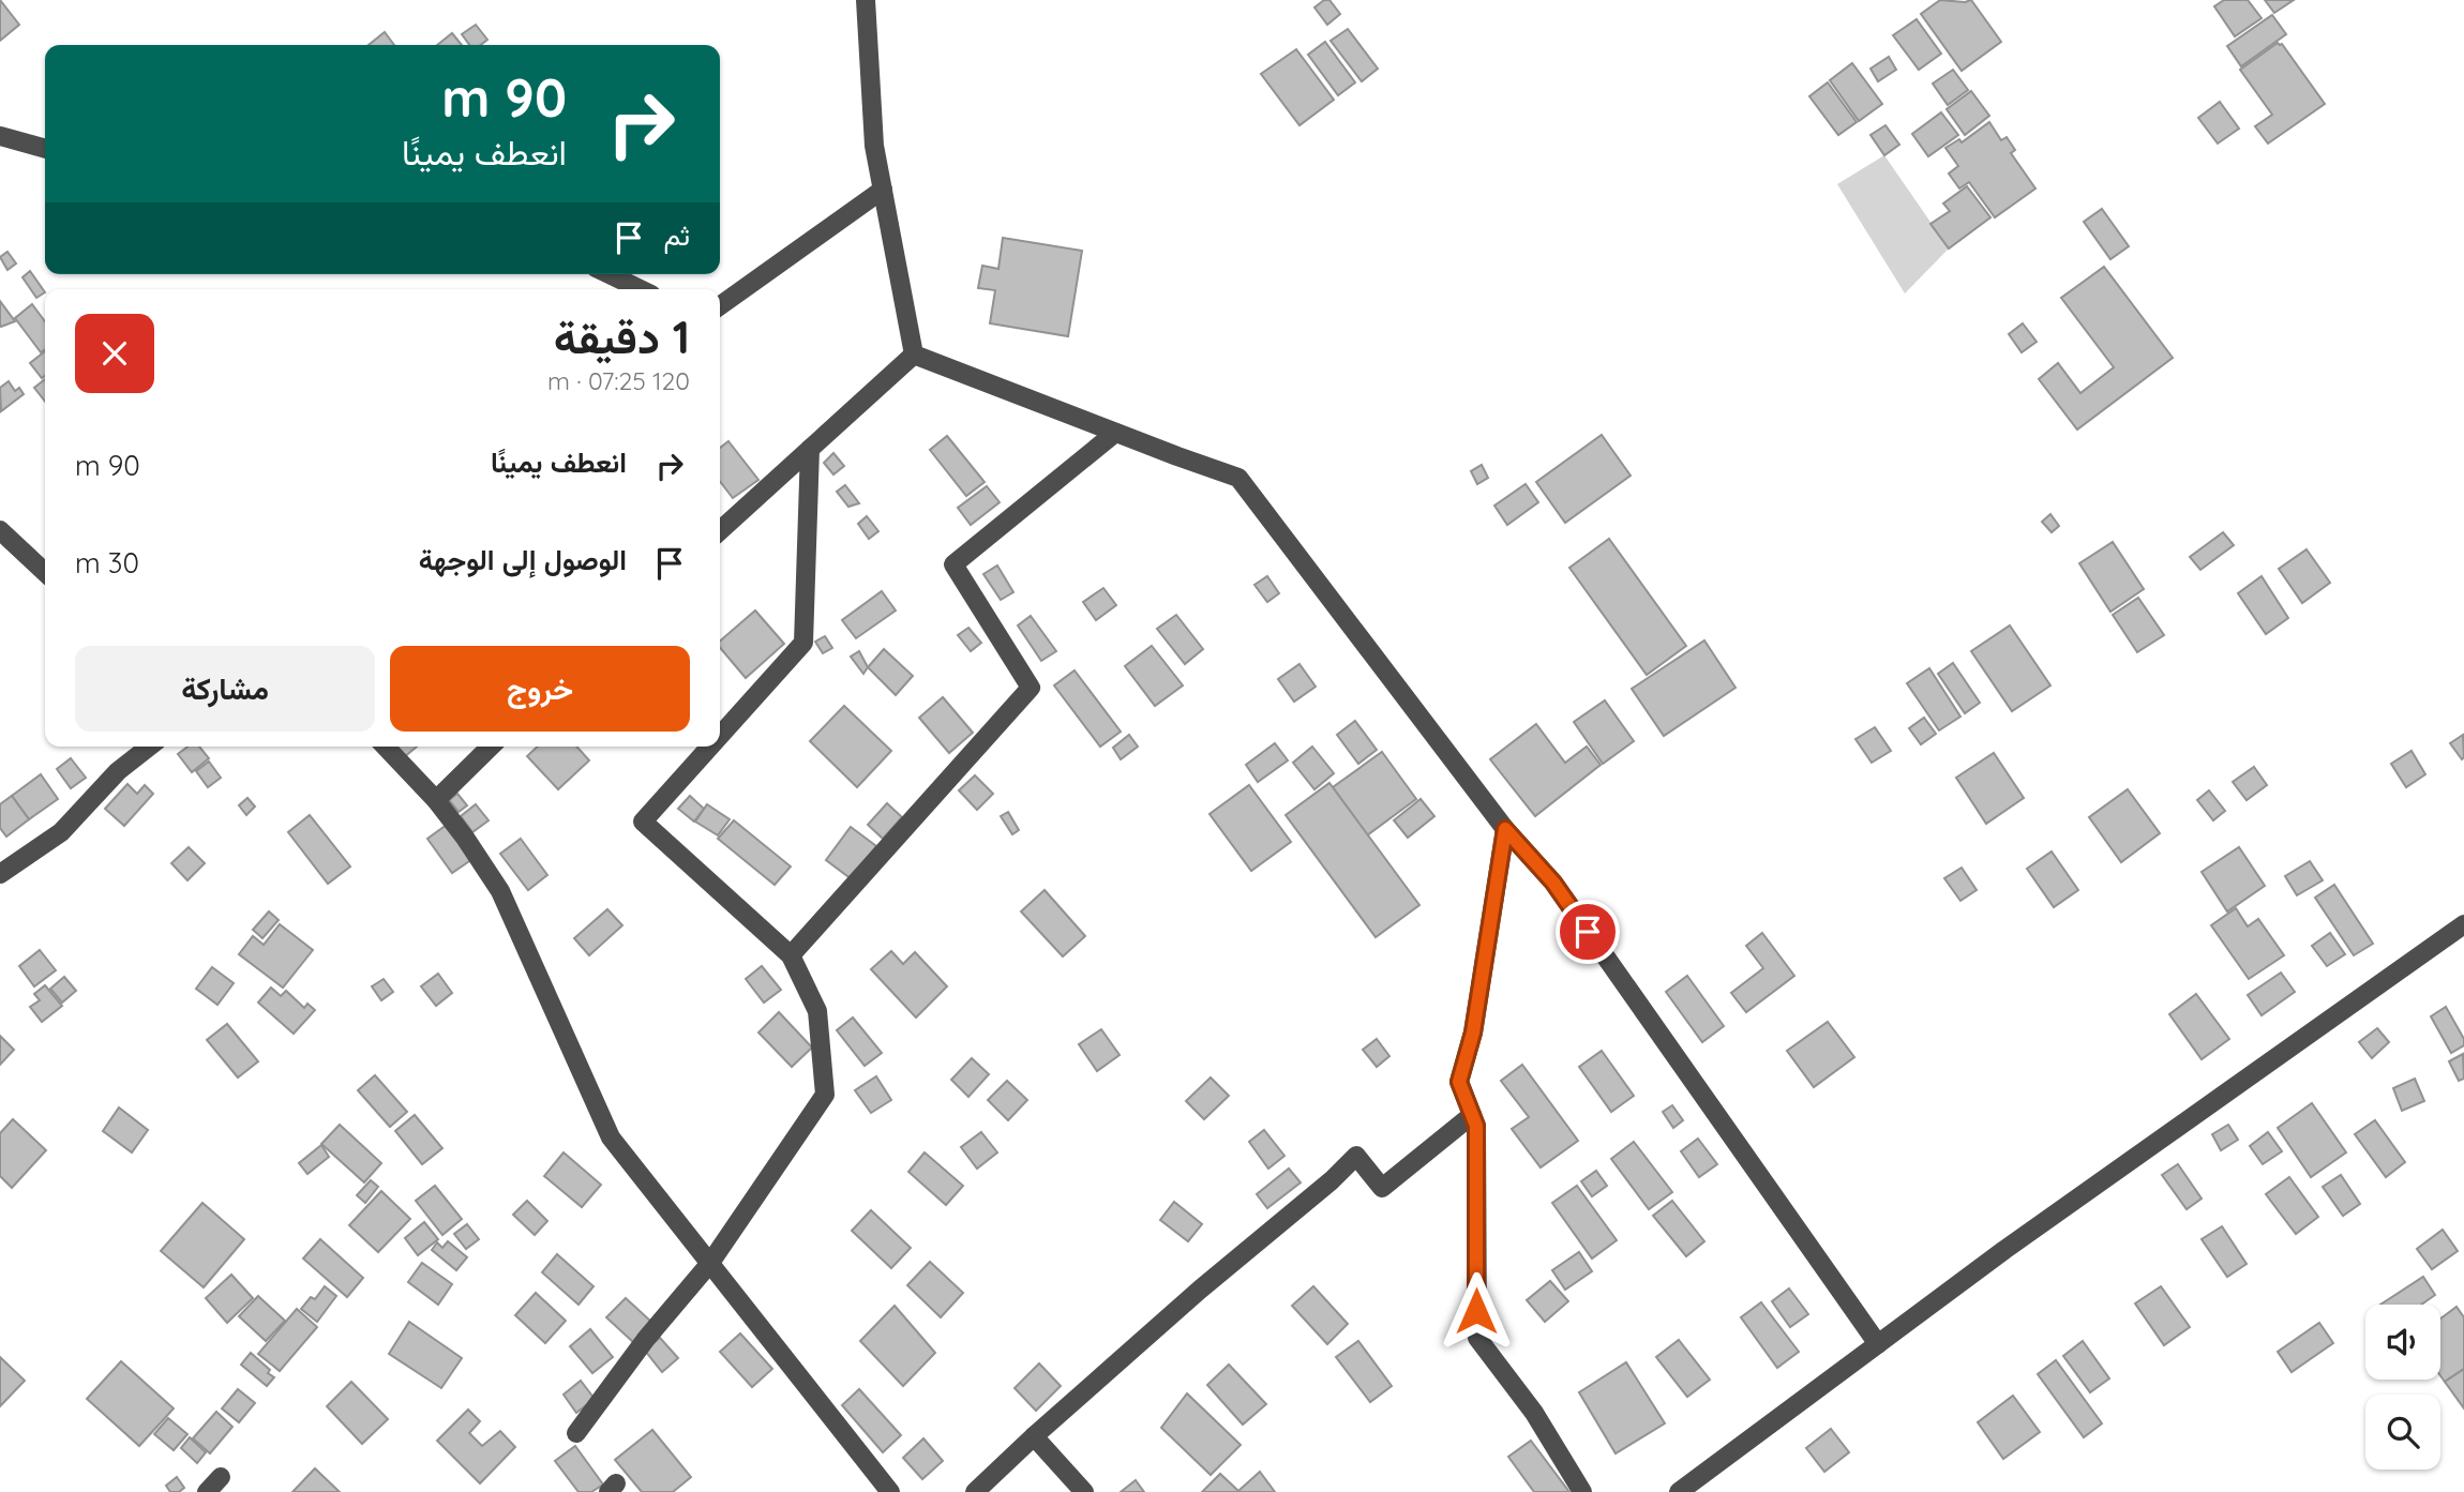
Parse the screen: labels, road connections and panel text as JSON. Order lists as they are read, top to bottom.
{
  "page": {
    "turn": ["90 m", "انعطف يمينًا"],
    "then": "ثم",
    "heading": ["1 دقيقة", "120 m · 07:25"],
    "list": [
      {
        "name": "انعطف يمينًا",
        "value": "90 m"
      },
      {
        "name": "الوصول إلى الوجهة",
        "value": "30 m"
      }
    ],
    "buttons": ["خروج", "مشاركة"]
  }
}
